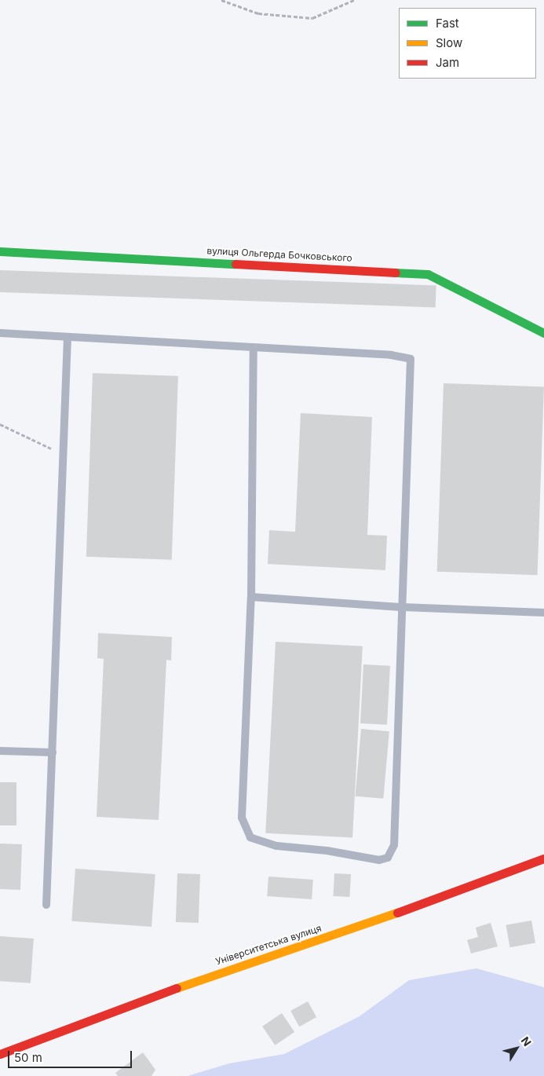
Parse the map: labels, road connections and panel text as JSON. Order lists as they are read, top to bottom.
{
  "streets": {
    "street": ["вулиця Ольгерда Бочковського", "Університетська вулиця"]
  },
  "legend": ["Fast", "Slow", "Jam"],
  "scale_bar": "50 m",
  "north": "top right"
}
